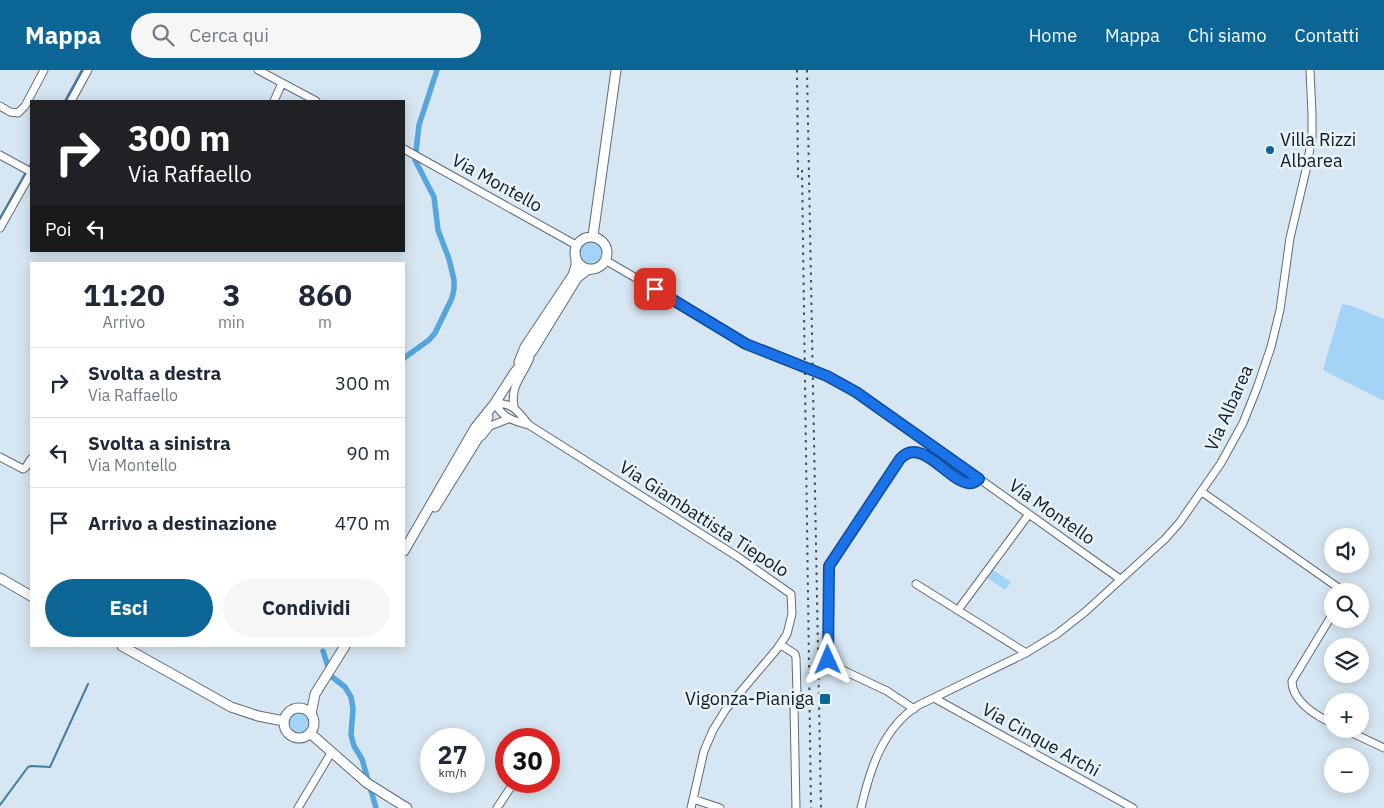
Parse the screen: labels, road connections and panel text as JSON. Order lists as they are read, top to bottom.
{
  "streets": {
    "street": [
      "Via Montello",
      "Via Albarea",
      "Via Giambattista Tiepolo",
      "Via Cinque Archi"
    ]
  },
  "crossings": [
    ["Via Montello", "Via Albarea"],
    ["Via Albarea", "Via Cinque Archi"]
  ],
  "places": {
    "other": ["Villa Rizzi Albarea"],
    "transit": ["Vigonza-Pianiga"]
  },
  "page": {
    "header": "Mappa",
    "search": "Cerca qui",
    "nav": [
      "Home",
      "Mappa",
      "Chi siamo",
      "Contatti"
    ],
    "turn": ["300 m", "Via Raffaello"],
    "then": "Poi",
    "eta": [
      "11:20",
      "Arrivo",
      "3",
      "min",
      "860",
      "m"
    ],
    "list": [
      {
        "name": "Svolta a destra",
        "note": "Via Raffaello",
        "value": "300 m"
      },
      {
        "name": "Svolta a sinistra",
        "note": "Via Montello",
        "value": "90 m"
      },
      {
        "name": "Arrivo a destinazione",
        "value": "470 m"
      }
    ],
    "map_buttons": ["+", "−"],
    "buttons": ["Esci", "Condividi"],
    "speed": "27 km/h",
    "limit": "30"
  }
}
